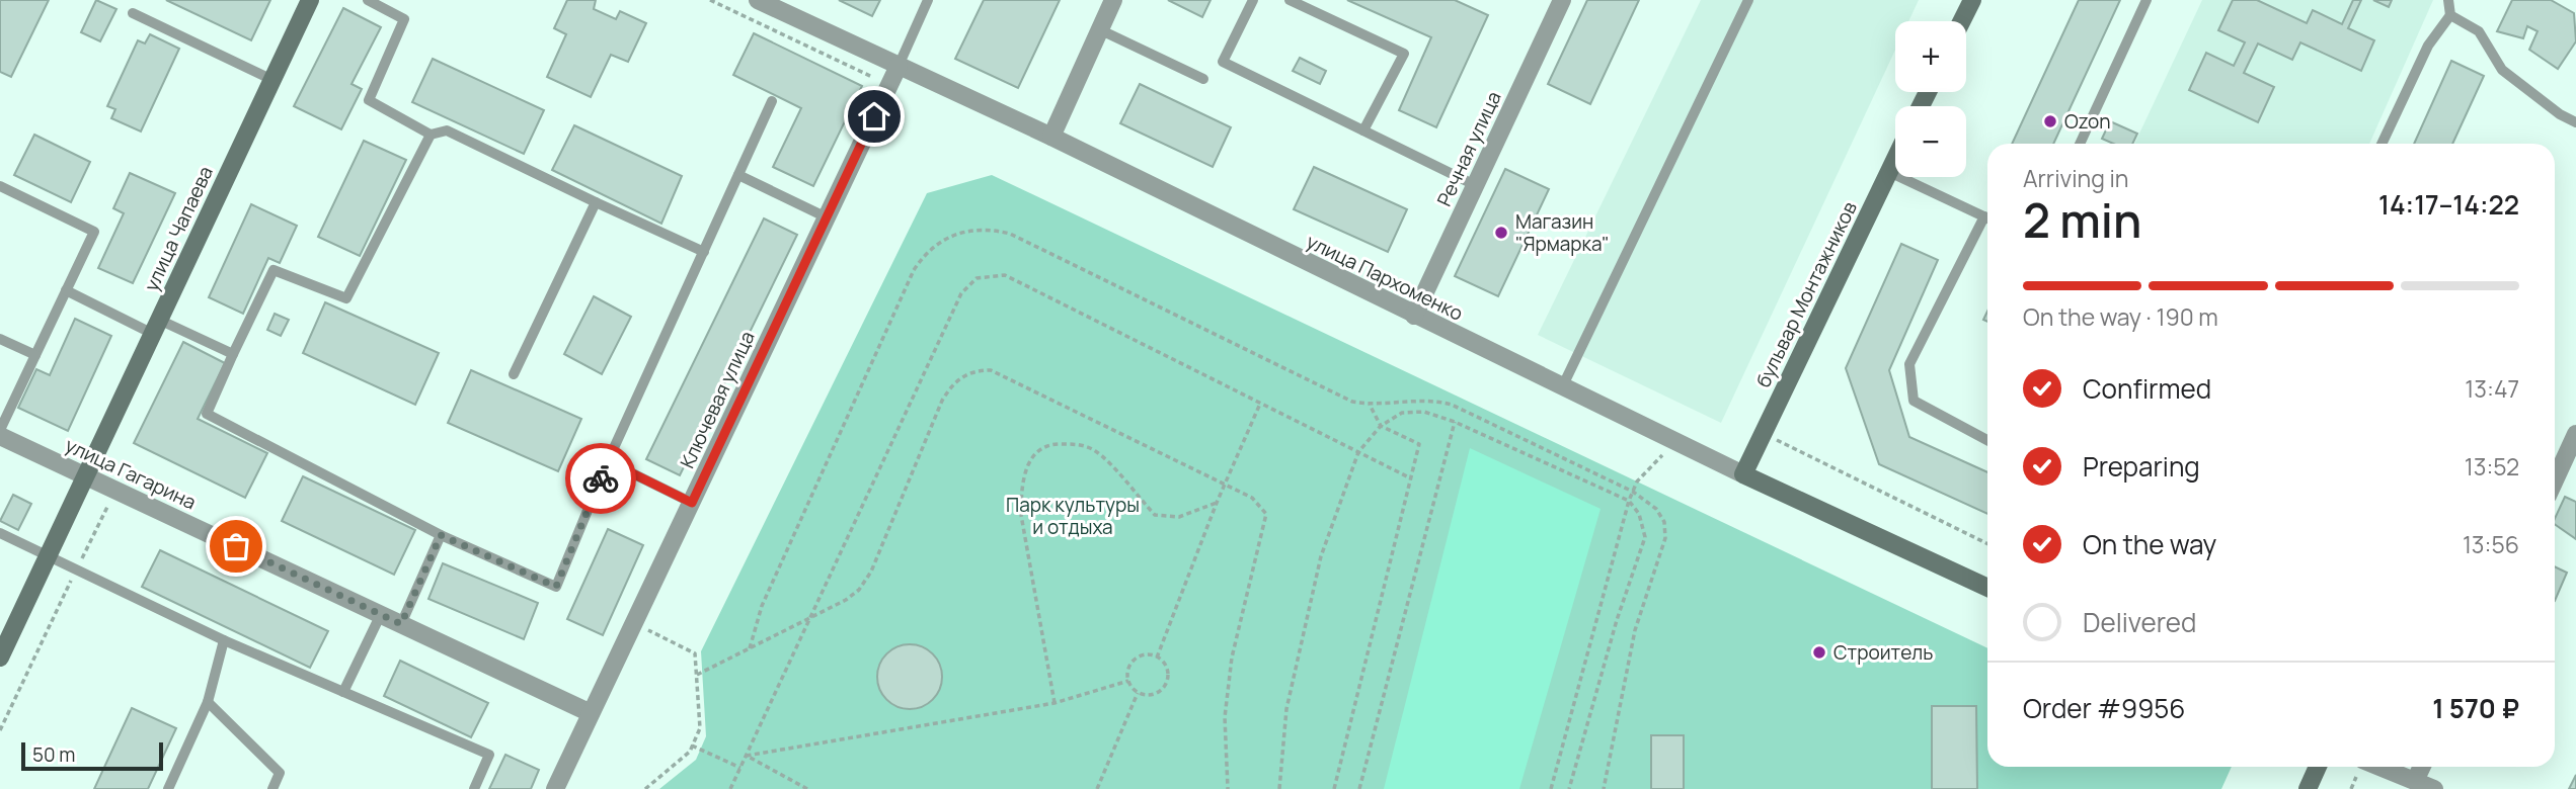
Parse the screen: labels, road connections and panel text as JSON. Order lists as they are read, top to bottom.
{
  "streets": {
    "street": [
      "Речная улица",
      "улица Чапаева",
      "улица Пархоменко",
      "бульвар Монтажников",
      "Ключевая улица",
      "улица Гагарина"
    ]
  },
  "crossings": [
    ["Речная улица", "улица Пархоменко"],
    ["улица Чапаева", "улица Гагарина"],
    ["улица Пархоменко", "бульвар Монтажников"],
    ["улица Пархоменко", "Ключевая улица"],
    ["Ключевая улица", "улица Гагарина"]
  ],
  "parks": ["Парк культуры и отдыха"],
  "places": ["Ozon", "Магазин \"Ярмарка\"", "Строитель"],
  "scale_bar": "50 m",
  "page": {
    "map_buttons": ["+", "−"],
    "heading": ["2 min", "Arriving in", "14:17–14:22"],
    "panel": ["Order #9956", "1 570 ₽"],
    "bar": "On the way · 190 m",
    "list": [
      ["Confirmed", "13:47"],
      ["Preparing", "13:52"],
      ["On the way", "13:56"],
      "Delivered"
    ],
    "scale": "50 m"
  }
}
